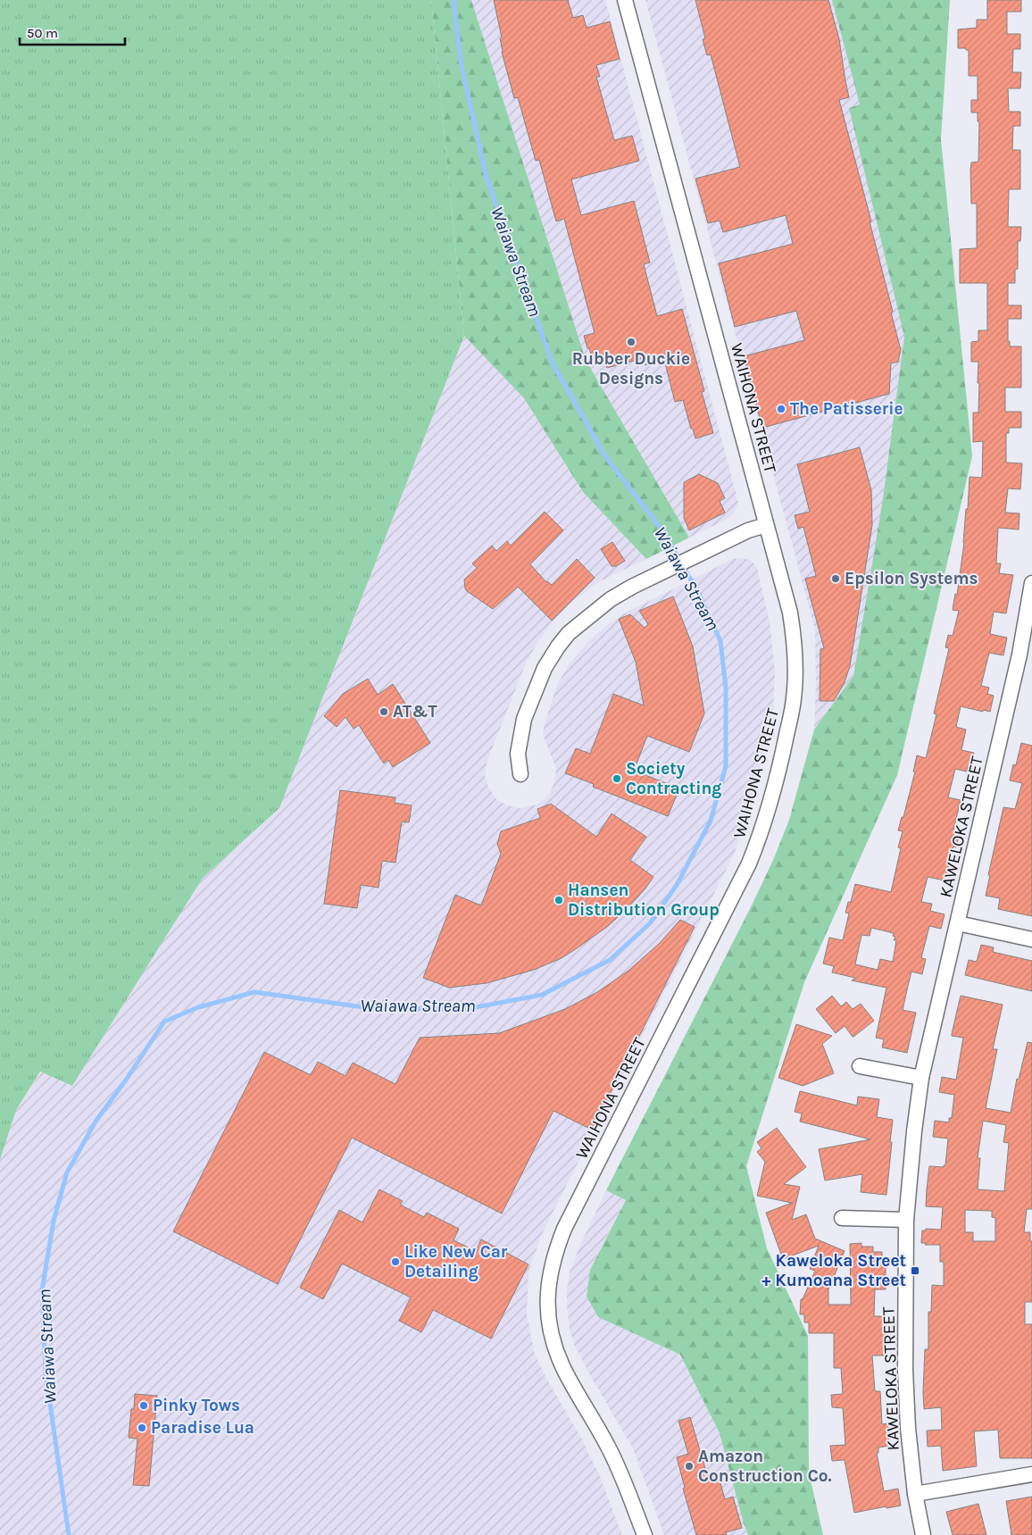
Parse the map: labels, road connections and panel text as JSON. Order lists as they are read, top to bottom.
{
  "streets": {
    "street": ["WAIHONA STREET", "KAWELOKA STREET"]
  },
  "water": ["Waiawa Stream"],
  "places": {
    "other": [
      "Rubber Duckie Designs",
      "The Patisserie",
      "Epsilon Systems",
      "AT&T",
      "Society Contracting",
      "Hansen Distribution Group",
      "Like New Car Detailing",
      "Pinky Tows",
      "Paradise Lua",
      "Amazon Construction Co."
    ],
    "transit": ["Kaweloka Street + Kumoana Street"]
  },
  "scale_bar": "50 m"
}
